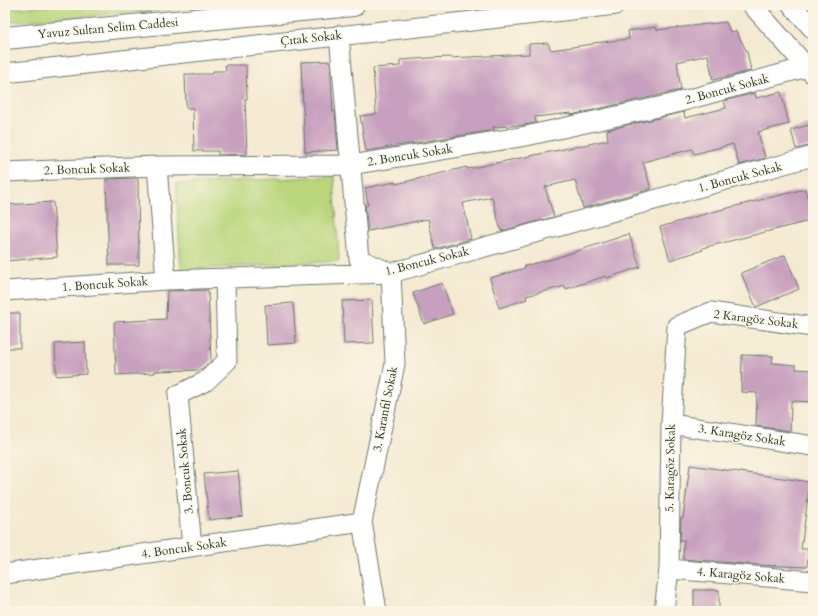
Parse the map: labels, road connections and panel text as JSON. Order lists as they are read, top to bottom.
{
  "streets": {
    "main road": ["Yavuz Sultan Selim Caddesi"],
    "street": [
      "Çıtak Sokak",
      "2. Boncuk Sokak",
      "1. Boncuk Sokak",
      "2 Karagöz Sokak",
      "3. Karanfil Sokak",
      "3. Karagöz Sokak",
      "5. Karagöz Sokak",
      "3. Boncuk Sokak",
      "4. Boncuk Sokak",
      "4. Karagöz Sokak"
    ]
  },
  "crossings": [
    ["1. Boncuk Sokak", "3. Karanfil Sokak"],
    ["1. Boncuk Sokak", "3. Boncuk Sokak"],
    ["2 Karagöz Sokak", "5. Karagöz Sokak"],
    ["3. Karanfil Sokak", "4. Boncuk Sokak"],
    ["3. Karagöz Sokak", "5. Karagöz Sokak"],
    ["5. Karagöz Sokak", "4. Karagöz Sokak"],
    ["3. Boncuk Sokak", "4. Boncuk Sokak"]
  ]
}
